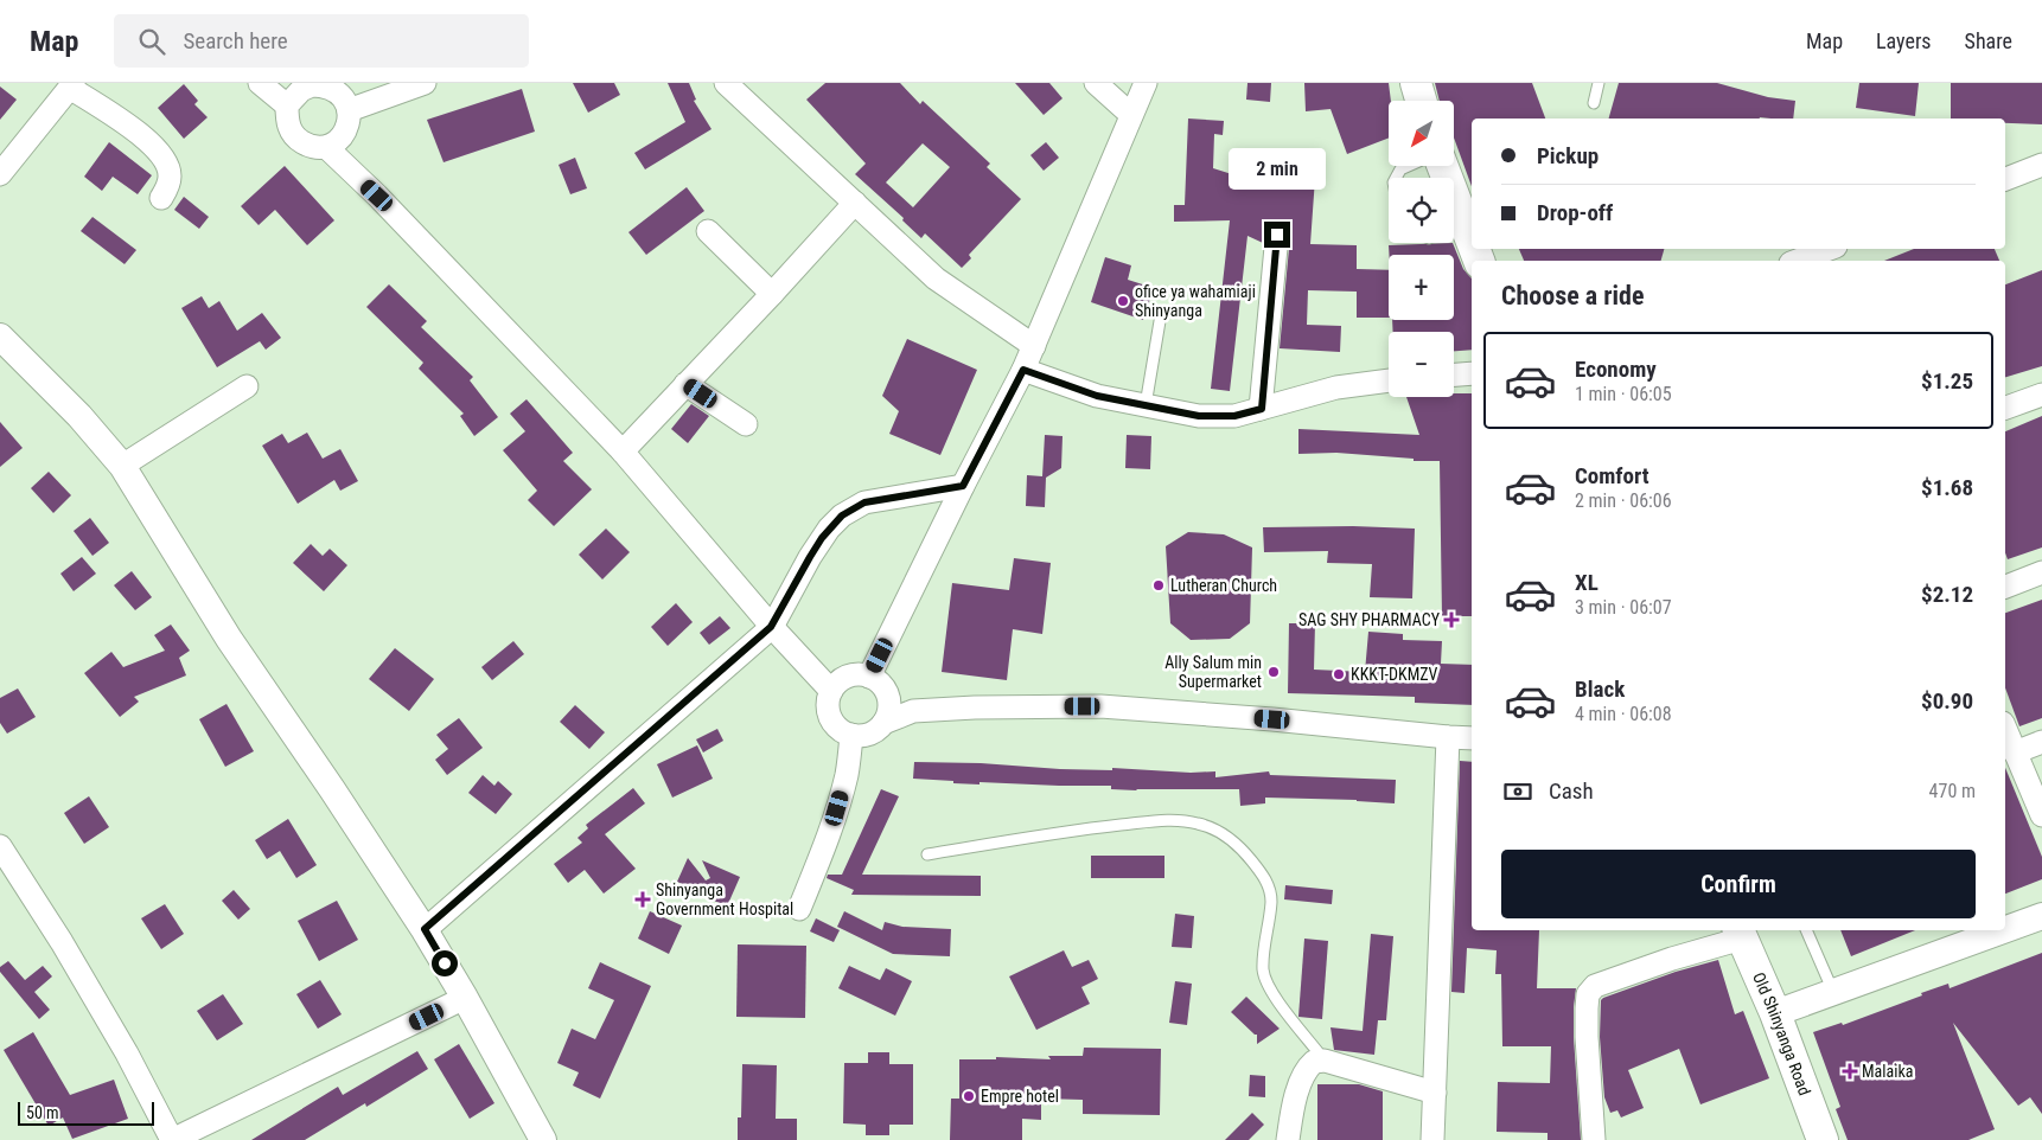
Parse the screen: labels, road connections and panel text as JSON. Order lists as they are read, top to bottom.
{
  "streets": {
    "main road": ["Old Shinyanga Road"]
  },
  "places": {
    "other": [
      "ofice ya wahamiaji Shinyanga",
      "Lutheran Church",
      "Ally Salum min Supermarket",
      "KKKT-DKMZV",
      "Empre hotel"
    ],
    "health": ["SAG SHY PHARMACY", "Shinyanga Government Hospital", "Malaika"]
  },
  "scale_bar": "50 m",
  "north": "bottom left",
  "page": {
    "header": "Map",
    "search": "Search here",
    "nav": ["Map", "Layers", "Share"],
    "map_buttons": ["+", "−"],
    "banner": ["Pickup", "Drop-off"],
    "bubble": "2 min",
    "heading": "Choose a ride",
    "list": [
      {
        "name": "Economy",
        "note": "1 min · 06:05",
        "value": "$1.25"
      },
      {
        "name": "Comfort",
        "note": "2 min · 06:06",
        "value": "$1.68"
      },
      {
        "name": "XL",
        "note": "3 min · 06:07",
        "value": "$2.12"
      },
      {
        "name": "Black",
        "note": "4 min · 06:08",
        "value": "$0.90"
      }
    ],
    "pay": ["Cash", "470 m"],
    "buttons": "Confirm",
    "scale": "50 m"
  }
}
